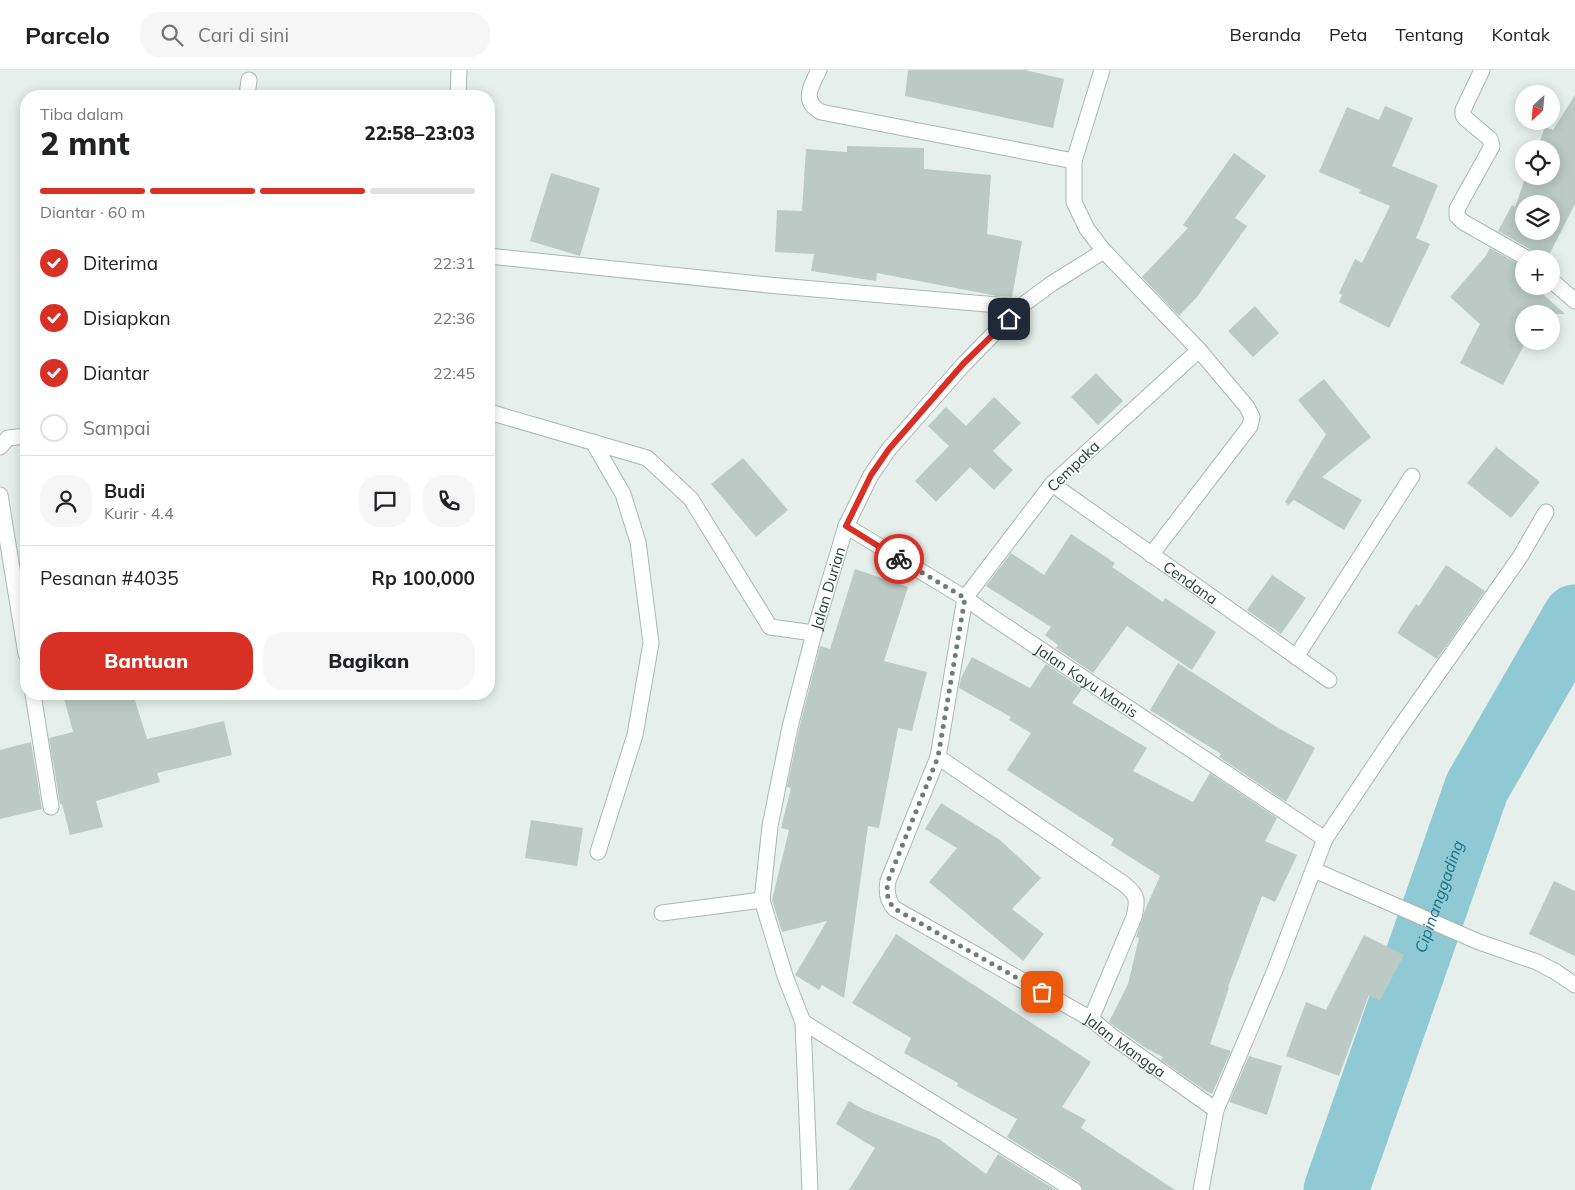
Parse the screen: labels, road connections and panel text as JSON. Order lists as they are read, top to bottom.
{
  "streets": {
    "street": [
      "Cempaka",
      "Cendana",
      "Jalan Durian",
      "Jalan Kayu Manis",
      "Jalan Mangga"
    ]
  },
  "crossings": [
    ["Cempaka", "Cendana"],
    ["Cempaka", "Jalan Kayu Manis"],
    ["Cempaka", "Jalan Mangga"],
    ["Jalan Durian", "Jalan Kayu Manis"],
    ["Jalan Kayu Manis", "Jalan Mangga"]
  ],
  "water": ["Cipinanggading"],
  "north": "bottom left",
  "page": {
    "header": "Parcelo",
    "search": "Cari di sini",
    "nav": [
      "Beranda",
      "Peta",
      "Tentang",
      "Kontak"
    ],
    "map_buttons": ["+", "−"],
    "heading": ["2 mnt", "Tiba dalam", "22:58–23:03"],
    "panel": [
      "Budi",
      "Kurir · 4.4",
      "Pesanan #4035",
      "Rp 100,000"
    ],
    "bar": "Diantar · 60 m",
    "list": [
      ["Diterima", "22:31"],
      ["Disiapkan", "22:36"],
      ["Diantar", "22:45"],
      "Sampai"
    ],
    "buttons": ["Bantuan", "Bagikan"]
  }
}
